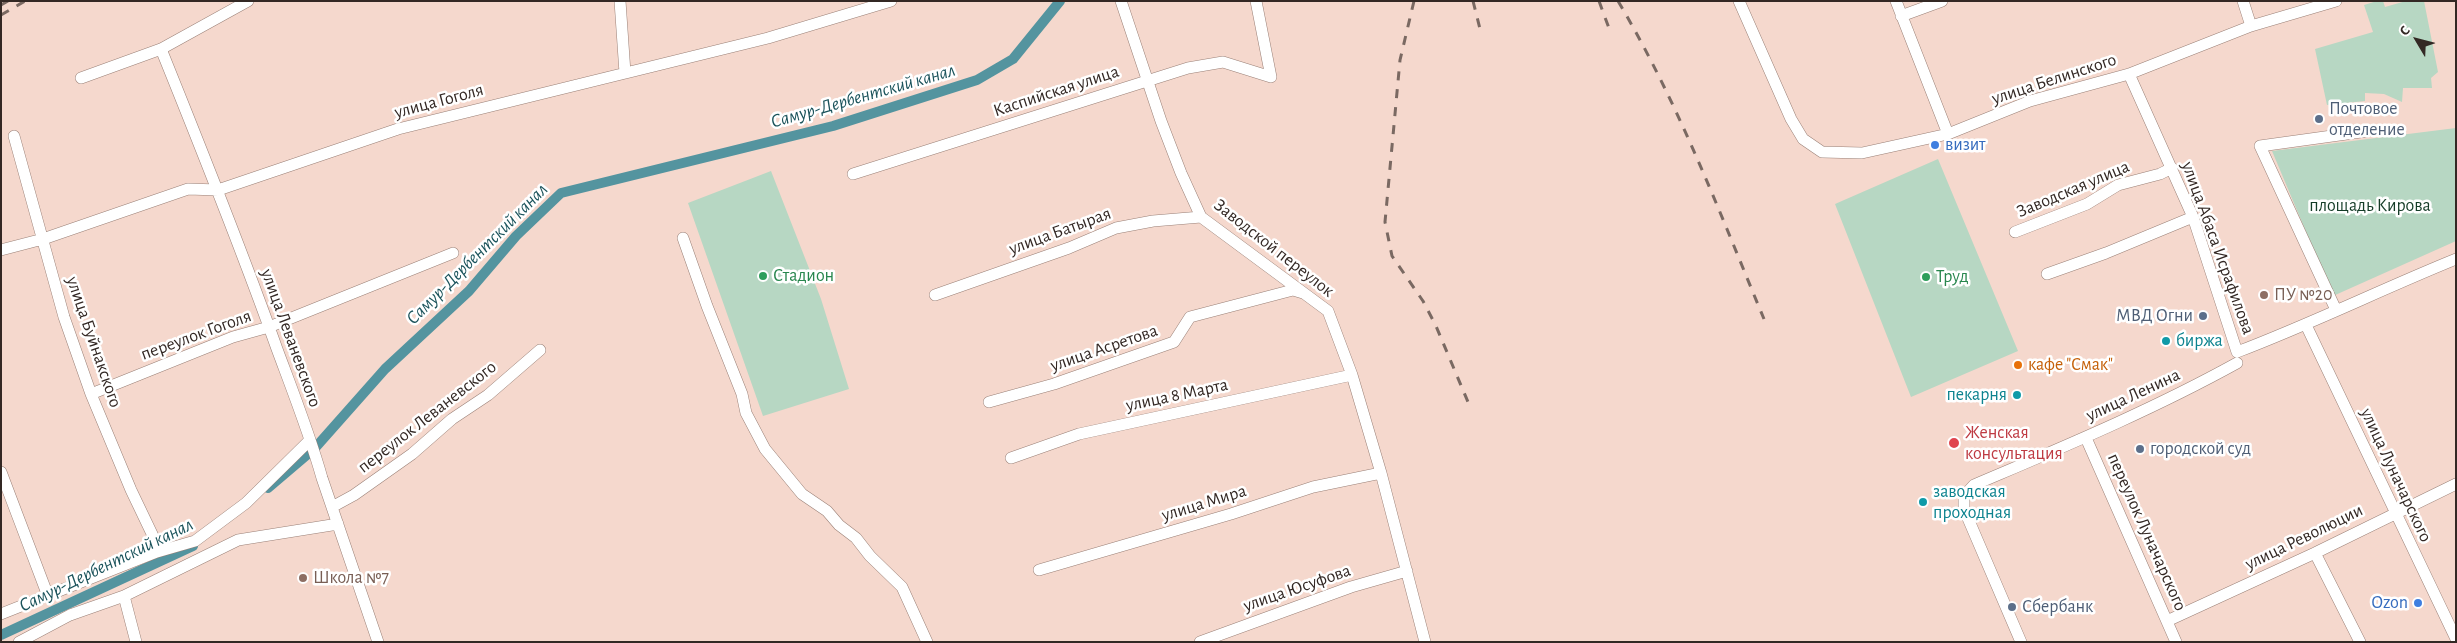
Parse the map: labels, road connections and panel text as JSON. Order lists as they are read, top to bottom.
{
  "streets": {
    "street": [
      "улица Белинского",
      "Каспийская улица",
      "улица Гоголя",
      "Заводская улица",
      "улица Батырая",
      "Заводской переулок",
      "улица Абаса Исрафилова",
      "переулок Гоголя",
      "улица Леваневского",
      "улица Буйнакского",
      "улица Асретова",
      "улица 8 Марта",
      "улица Ленина",
      "переулок Леваневского",
      "улица Луначарского",
      "улица Мира",
      "переулок Луначарского",
      "улица Революции",
      "улица Юсуфова"
    ]
  },
  "crossings": [
    ["улица Белинского", "улица Абаса Исрафилова"],
    ["Каспийская улица", "Заводской переулок"],
    ["улица Гоголя", "улица Леваневского"],
    ["улица Гоголя", "улица Буйнакского"],
    ["Заводская улица", "улица Абаса Исрафилова"],
    ["улица Батырая", "Заводской переулок"],
    ["Заводской переулок", "улица Асретова"],
    ["Заводской переулок", "улица 8 Марта"],
    ["Заводской переулок", "улица Мира"],
    ["Заводской переулок", "улица Юсуфова"],
    ["улица Абаса Исрафилова", "улица Ленина"],
    ["переулок Гоголя", "улица Леваневского"],
    ["переулок Гоголя", "улица Буйнакского"],
    ["улица Леваневского", "переулок Леваневского"],
    ["улица Ленина", "улица Луначарского"],
    ["улица Ленина", "переулок Луначарского"],
    ["улица Луначарского", "улица Революции"],
    ["переулок Луначарского", "улица Революции"]
  ],
  "water": ["Самур-Дербентский канал"],
  "parks": ["площадь Кирова"],
  "places": [
    "Почтовое отделение",
    "визит",
    "Стадион",
    "Труд",
    "ПУ №20",
    "МВД Огни",
    "биржа",
    "кафе \"Смак\"",
    "пекарня",
    "Женская консультация",
    "городской суд",
    "заводская проходная",
    "Школа №7",
    "Ozon",
    "Сбербанк"
  ],
  "north": "top left"
}
